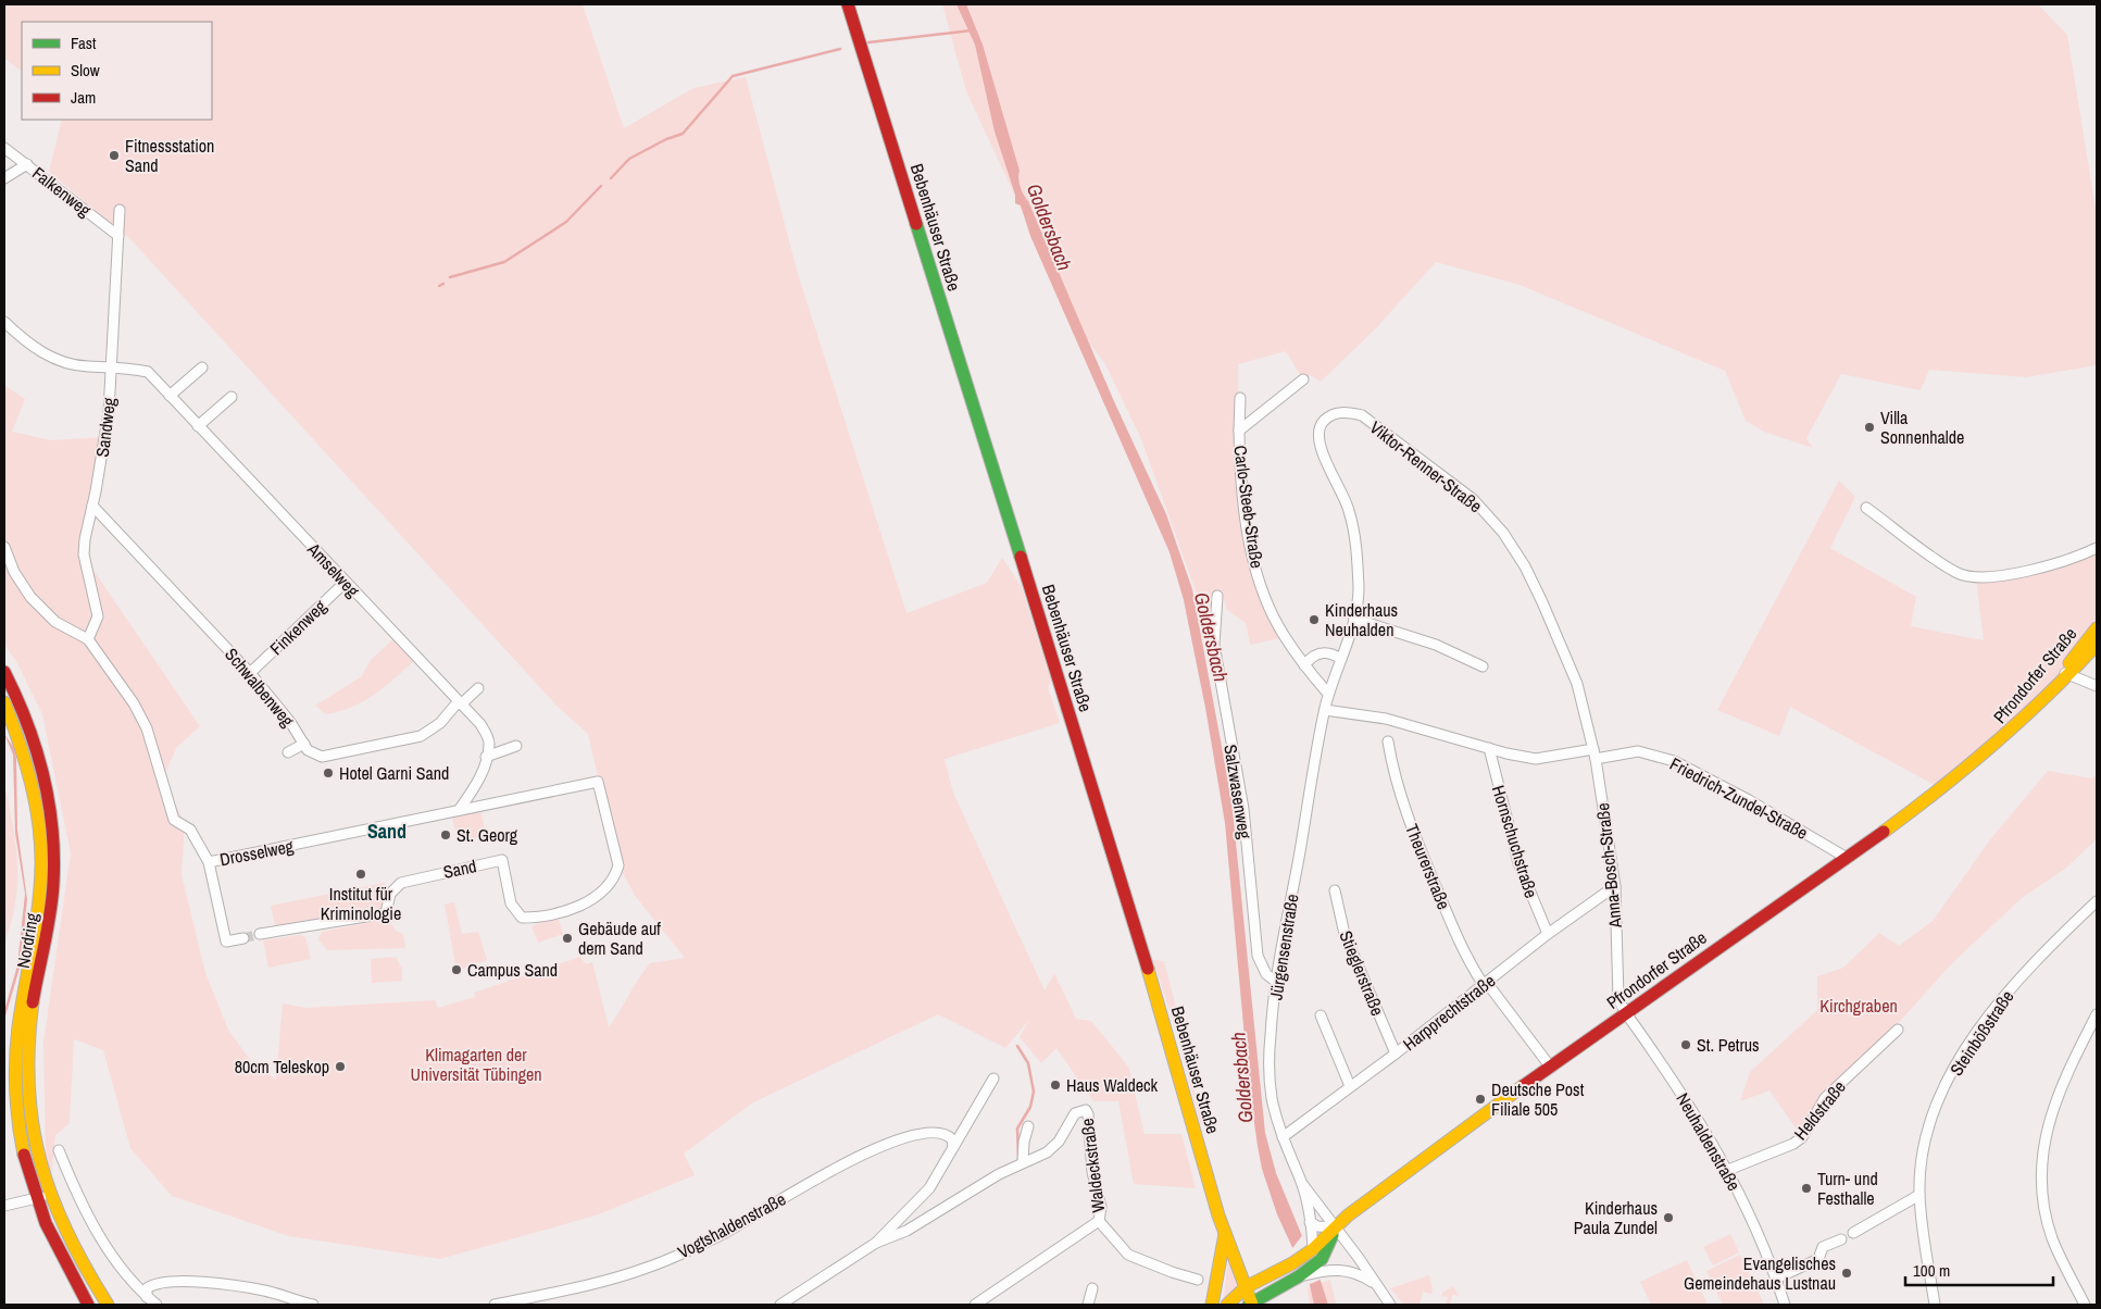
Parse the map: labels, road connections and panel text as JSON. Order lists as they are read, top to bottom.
{
  "streets": {
    "street": [
      "Falkenweg",
      "Bebenhäuser Straße",
      "Sandweg",
      "Viktor-Renner-Straße",
      "Carlo-Steeb-Straße",
      "Amselweg",
      "Finkenweg",
      "Pfrondorfer Straße",
      "Schwalbenweg",
      "Salzwasenweg",
      "Friedrich-Zundel-Straße",
      "Hornschuchstraße",
      "Drosselweg",
      "Anna-Bosch-Straße",
      "Theurerstraße",
      "Sand",
      "Nordring",
      "Jürgensenstraße",
      "Stieglerstraße",
      "Harpprechtstraße",
      "Steinbößstraße",
      "Heldstraße",
      "Neuhaldenstraße",
      "Waldeckstraße",
      "Vogtshaldenstraße"
    ]
  },
  "crossings": [
    ["Falkenweg", "Sandweg"],
    ["Bebenhäuser Straße", "Pfrondorfer Straße"],
    ["Sandweg", "Amselweg"],
    ["Sandweg", "Schwalbenweg"],
    ["Sandweg", "Drosselweg"],
    ["Viktor-Renner-Straße", "Friedrich-Zundel-Straße"],
    ["Viktor-Renner-Straße", "Anna-Bosch-Straße"],
    ["Viktor-Renner-Straße", "Jürgensenstraße"],
    ["Carlo-Steeb-Straße", "Jürgensenstraße"],
    ["Amselweg", "Finkenweg"],
    ["Amselweg", "Schwalbenweg"],
    ["Amselweg", "Drosselweg"],
    ["Finkenweg", "Schwalbenweg"],
    ["Pfrondorfer Straße", "Friedrich-Zundel-Straße"],
    ["Pfrondorfer Straße", "Anna-Bosch-Straße"],
    ["Pfrondorfer Straße", "Theurerstraße"],
    ["Pfrondorfer Straße", "Jürgensenstraße"],
    ["Pfrondorfer Straße", "Neuhaldenstraße"],
    ["Salzwasenweg", "Jürgensenstraße"],
    ["Friedrich-Zundel-Straße", "Hornschuchstraße"],
    ["Friedrich-Zundel-Straße", "Anna-Bosch-Straße"],
    ["Hornschuchstraße", "Harpprechtstraße"],
    ["Drosselweg", "Sand"],
    ["Anna-Bosch-Straße", "Harpprechtstraße"],
    ["Anna-Bosch-Straße", "Neuhaldenstraße"],
    ["Theurerstraße", "Harpprechtstraße"],
    ["Jürgensenstraße", "Harpprechtstraße"],
    ["Stieglerstraße", "Harpprechtstraße"],
    ["Heldstraße", "Neuhaldenstraße"]
  ],
  "districts": ["Sand"],
  "water": ["Goldersbach"],
  "parks": ["Kirchgraben", "Klimagarten der Universität Tübingen"],
  "places": [
    "Fitnessstation Sand",
    "Villa Sonnenhalde",
    "Kinderhaus Neuhalden",
    "Hotel Garni Sand",
    "St. Georg",
    "Institut für Kriminologie",
    "Gebäude auf dem Sand",
    "Campus Sand",
    "St. Petrus",
    "80cm Teleskop",
    "Haus Waldeck",
    "Deutsche Post Filiale 505",
    "Turn- und Festhalle",
    "Kinderhaus Paula Zundel",
    "Evangelisches Gemeindehaus Lustnau"
  ],
  "legend": ["Fast", "Slow", "Jam"],
  "scale_bar": "100 m"
}
